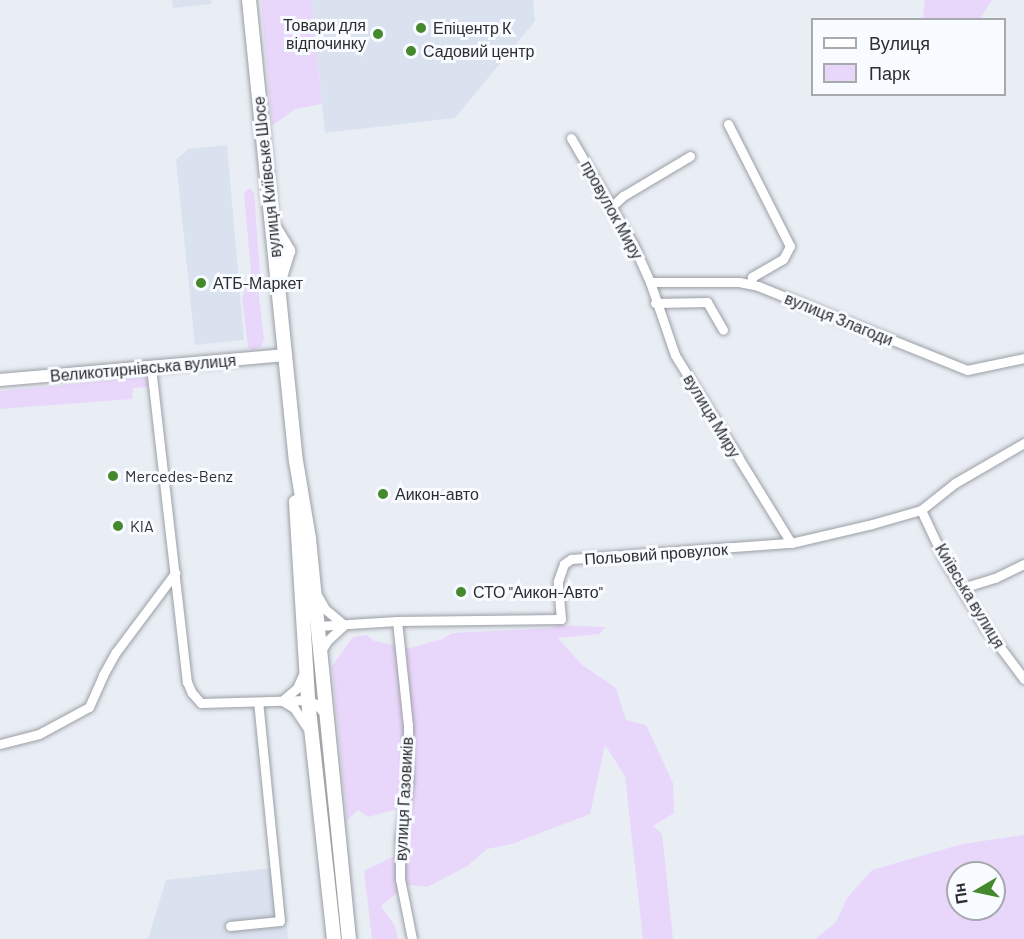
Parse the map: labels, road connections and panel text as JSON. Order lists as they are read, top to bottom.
{
  "streets": {
    "highway": ["вулиця Київське Шосе"],
    "main road": ["Великотирнівська вулиця"],
    "street": [
      "провулок Миру",
      "вулиця Злагоди",
      "вулиця Миру",
      "Польовий провулок",
      "Київська вулиця",
      "вулиця Газовиків"
    ]
  },
  "crossings": [
    ["вулиця Київське Шосе", "Великотирнівська вулиця"],
    ["провулок Миру", "вулиця Злагоди"],
    ["провулок Миру", "вулиця Миру"],
    ["вулиця Злагоди", "вулиця Миру"],
    ["вулиця Миру", "Польовий провулок"],
    ["Польовий провулок", "Київська вулиця"],
    ["Польовий провулок", "вулиця Газовиків"]
  ],
  "places": [
    "Епіцентр К",
    "Товари для відпочинку",
    "Садовий центр",
    "АТБ-Маркет",
    "Mercedes-Benz",
    "Аикон-авто",
    "KIA",
    "СТО \"Аикон-Авто\""
  ],
  "legend": ["Вулиця", "Парк"],
  "north": "left"
}
